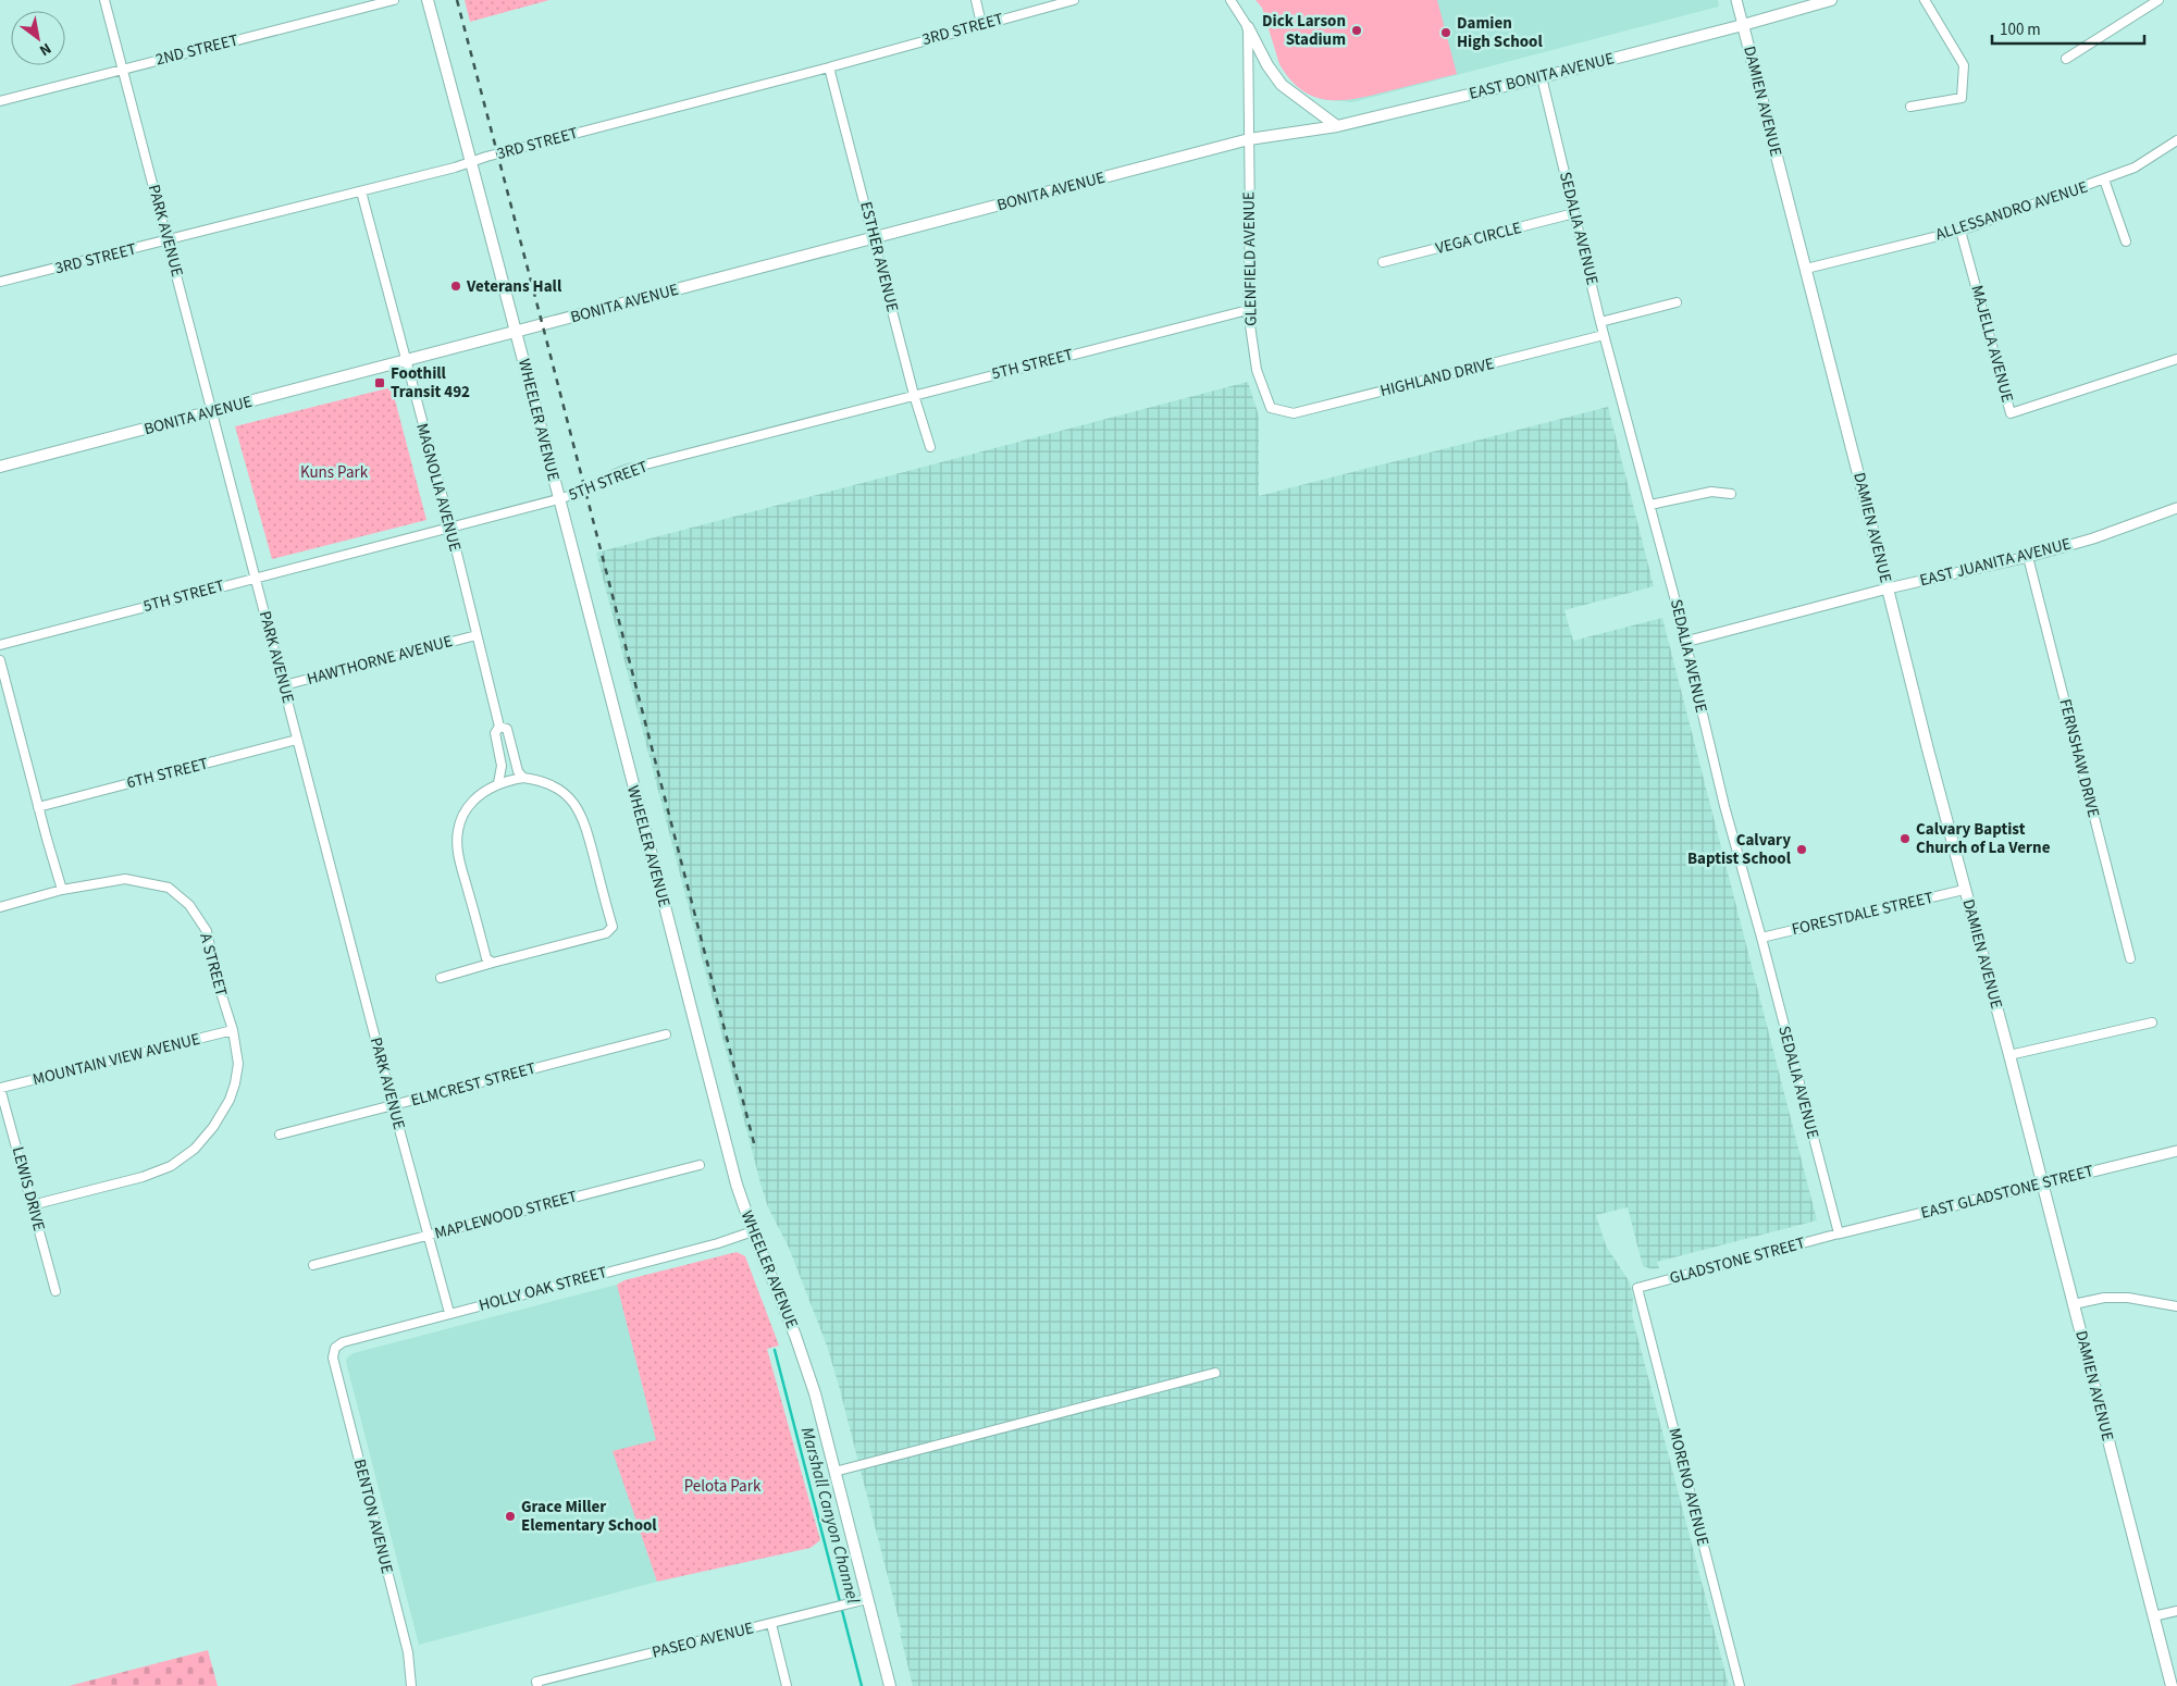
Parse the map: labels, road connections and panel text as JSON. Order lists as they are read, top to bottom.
{
  "streets": {
    "main road": [
      "EAST BONITA AVENUE",
      "DAMIEN AVENUE",
      "BONITA AVENUE",
      "WHEELER AVENUE"
    ],
    "street": [
      "3RD STREET",
      "2ND STREET",
      "ALLESSANDRO AVENUE",
      "SEDALIA AVENUE",
      "PARK AVENUE",
      "VEGA CIRCLE",
      "ESTHER AVENUE",
      "GLENFIELD AVENUE",
      "MAJELLA AVENUE",
      "5TH STREET",
      "HIGHLAND DRIVE",
      "MAGNOLIA AVENUE",
      "EAST JUANITA AVENUE",
      "HAWTHORNE AVENUE",
      "FERNSHAW DRIVE",
      "6TH STREET",
      "FORESTDALE STREET",
      "A STREET",
      "MOUNTAIN VIEW AVENUE",
      "ELMCREST STREET",
      "LEWIS DRIVE",
      "EAST GLADSTONE STREET",
      "MAPLEWOOD STREET",
      "GLADSTONE STREET",
      "HOLLY OAK STREET",
      "MORENO AVENUE",
      "BENTON AVENUE",
      "PASEO AVENUE"
    ]
  },
  "crossings": [
    ["3RD STREET", "PARK AVENUE"],
    ["3RD STREET", "ESTHER AVENUE"],
    ["3RD STREET", "WHEELER AVENUE"],
    ["3RD STREET", "MAGNOLIA AVENUE"],
    ["2ND STREET", "PARK AVENUE"],
    ["EAST BONITA AVENUE", "DAMIEN AVENUE"],
    ["EAST BONITA AVENUE", "BONITA AVENUE"],
    ["EAST BONITA AVENUE", "SEDALIA AVENUE"],
    ["EAST BONITA AVENUE", "GLENFIELD AVENUE"],
    ["DAMIEN AVENUE", "ALLESSANDRO AVENUE"],
    ["DAMIEN AVENUE", "EAST JUANITA AVENUE"],
    ["DAMIEN AVENUE", "FORESTDALE STREET"],
    ["DAMIEN AVENUE", "EAST GLADSTONE STREET"],
    ["BONITA AVENUE", "PARK AVENUE"],
    ["BONITA AVENUE", "ESTHER AVENUE"],
    ["BONITA AVENUE", "GLENFIELD AVENUE"],
    ["BONITA AVENUE", "WHEELER AVENUE"],
    ["BONITA AVENUE", "MAGNOLIA AVENUE"],
    ["ALLESSANDRO AVENUE", "MAJELLA AVENUE"],
    ["SEDALIA AVENUE", "VEGA CIRCLE"],
    ["SEDALIA AVENUE", "HIGHLAND DRIVE"],
    ["SEDALIA AVENUE", "EAST JUANITA AVENUE"],
    ["SEDALIA AVENUE", "FORESTDALE STREET"],
    ["SEDALIA AVENUE", "EAST GLADSTONE STREET"],
    ["SEDALIA AVENUE", "GLADSTONE STREET"],
    ["PARK AVENUE", "5TH STREET"],
    ["PARK AVENUE", "HAWTHORNE AVENUE"],
    ["PARK AVENUE", "6TH STREET"],
    ["PARK AVENUE", "ELMCREST STREET"],
    ["PARK AVENUE", "MAPLEWOOD STREET"],
    ["PARK AVENUE", "HOLLY OAK STREET"],
    ["ESTHER AVENUE", "5TH STREET"],
    ["GLENFIELD AVENUE", "5TH STREET"],
    ["GLENFIELD AVENUE", "HIGHLAND DRIVE"],
    ["5TH STREET", "WHEELER AVENUE"],
    ["5TH STREET", "MAGNOLIA AVENUE"],
    ["WHEELER AVENUE", "HOLLY OAK STREET"],
    ["WHEELER AVENUE", "PASEO AVENUE"],
    ["MAGNOLIA AVENUE", "HAWTHORNE AVENUE"],
    ["EAST JUANITA AVENUE", "FERNSHAW DRIVE"],
    ["A STREET", "MOUNTAIN VIEW AVENUE"],
    ["A STREET", "LEWIS DRIVE"],
    ["MOUNTAIN VIEW AVENUE", "LEWIS DRIVE"],
    ["EAST GLADSTONE STREET", "GLADSTONE STREET"],
    ["GLADSTONE STREET", "MORENO AVENUE"],
    ["HOLLY OAK STREET", "BENTON AVENUE"]
  ],
  "water": ["Marshall Canyon Channel"],
  "parks": ["Kuns Park", "Pelota Park"],
  "places": {
    "other": [
      "Dick Larson Stadium",
      "Damien High School",
      "Veterans Hall",
      "Calvary Baptist Church of La Verne",
      "Calvary Baptist School",
      "Grace Miller Elementary School"
    ],
    "transit": ["Foothill Transit 492"]
  },
  "scale_bar": "100 m",
  "north": "bottom right"
}
